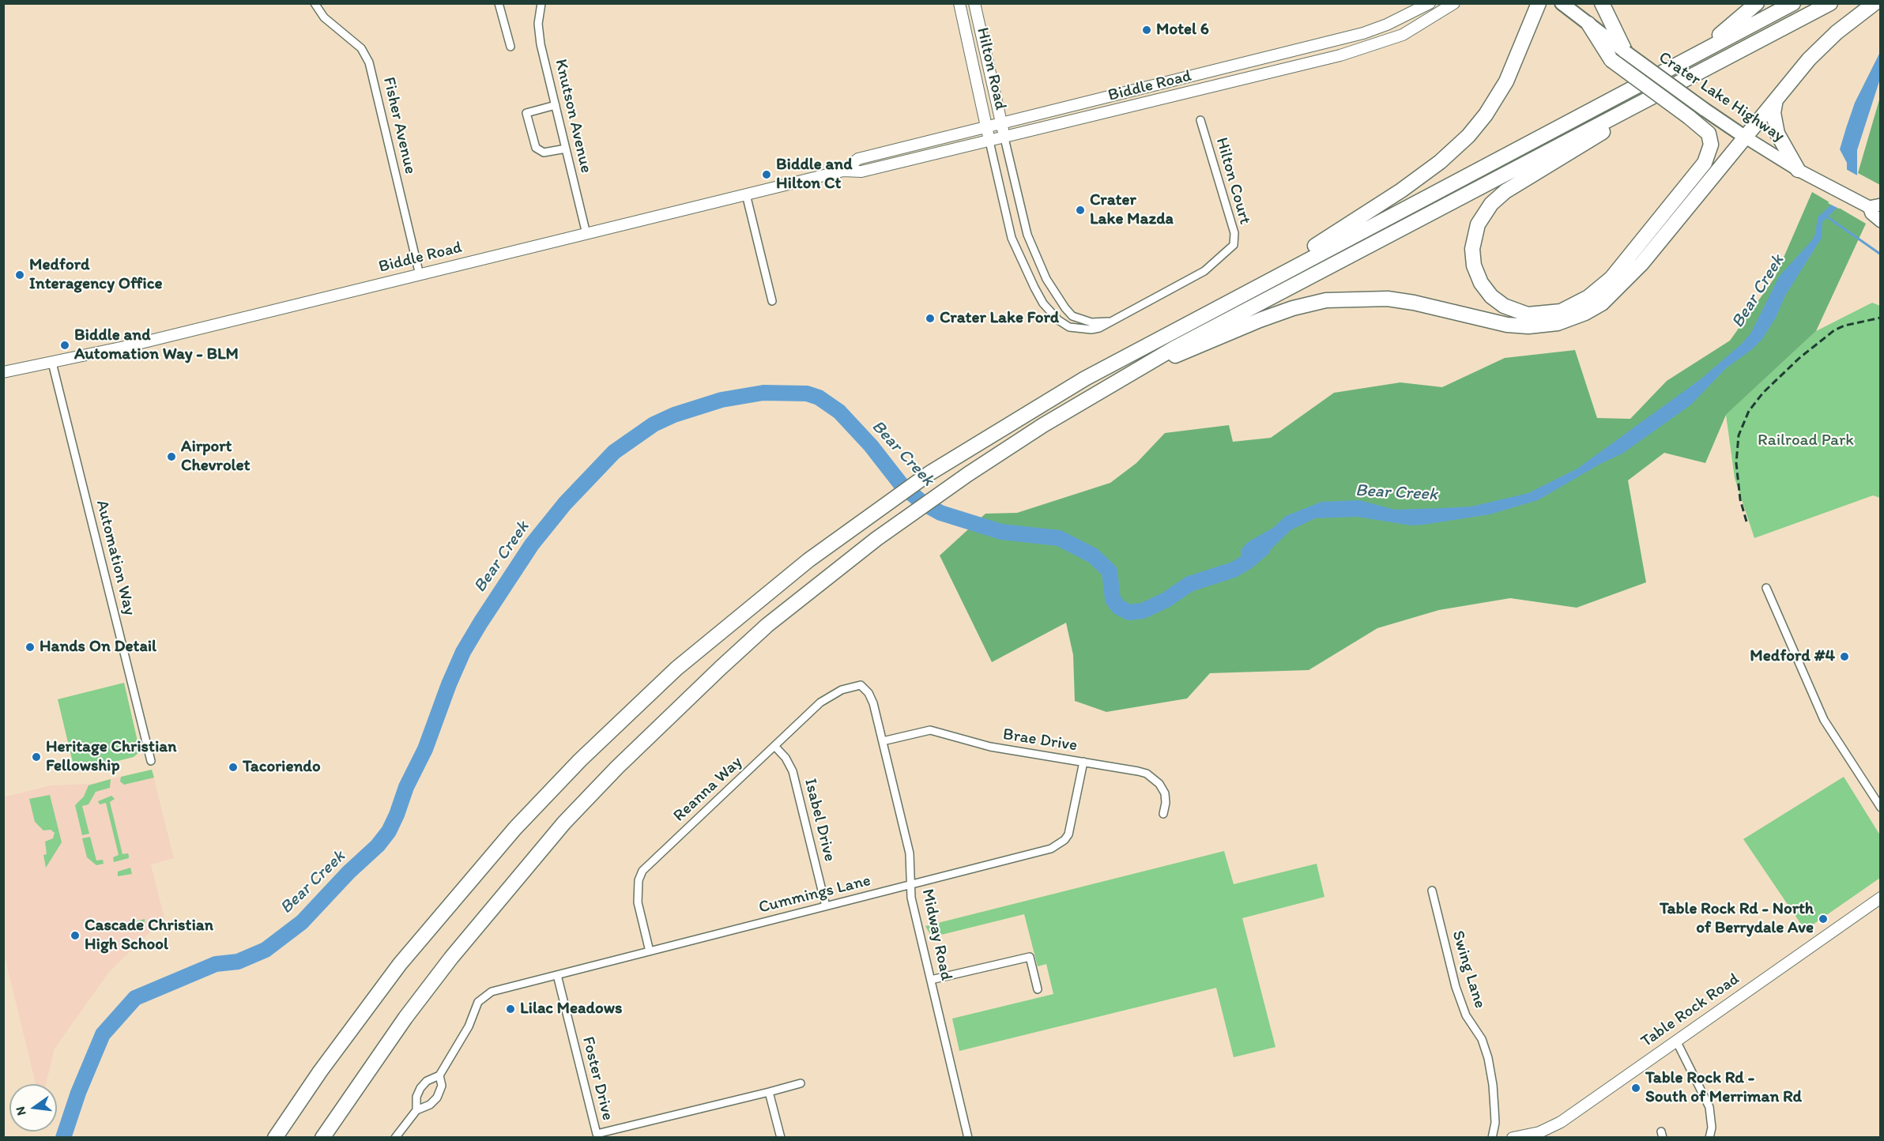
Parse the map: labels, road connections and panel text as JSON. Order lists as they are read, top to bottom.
{
  "streets": {
    "highway": ["Crater Lake Highway"],
    "main road": ["Hilton Road", "Biddle Road", "Table Rock Road"],
    "street": [
      "Knutson Avenue",
      "Fisher Avenue",
      "Hilton Court",
      "Automation Way",
      "Brae Drive",
      "Reanna Way",
      "Isabel Drive",
      "Cummings Lane",
      "Midway Road",
      "Swing Lane",
      "Foster Drive"
    ]
  },
  "crossings": [
    ["Hilton Road", "Biddle Road"],
    ["Hilton Road", "Hilton Court"],
    ["Biddle Road", "Knutson Avenue"],
    ["Biddle Road", "Fisher Avenue"],
    ["Biddle Road", "Hilton Court"],
    ["Biddle Road", "Automation Way"],
    ["Brae Drive", "Cummings Lane"],
    ["Brae Drive", "Midway Road"],
    ["Reanna Way", "Isabel Drive"],
    ["Reanna Way", "Cummings Lane"],
    ["Reanna Way", "Midway Road"],
    ["Isabel Drive", "Cummings Lane"],
    ["Cummings Lane", "Midway Road"],
    ["Cummings Lane", "Foster Drive"]
  ],
  "water": ["Bear Creek"],
  "parks": ["Railroad Park"],
  "places": [
    "Motel 6",
    "Biddle and Hilton Ct",
    "Crater Lake Mazda",
    "Medford Interagency Office",
    "Crater Lake Ford",
    "Biddle and Automation Way - BLM",
    "Airport Chevrolet",
    "Hands On Detail",
    "Medford #4",
    "Heritage Christian Fellowship",
    "Tacoriendo",
    "Table Rock Rd - North of Berrydale Ave",
    "Cascade Christian High School",
    "Lilac Meadows",
    "Table Rock Rd - South of Merriman Rd"
  ],
  "north": "left"
}
